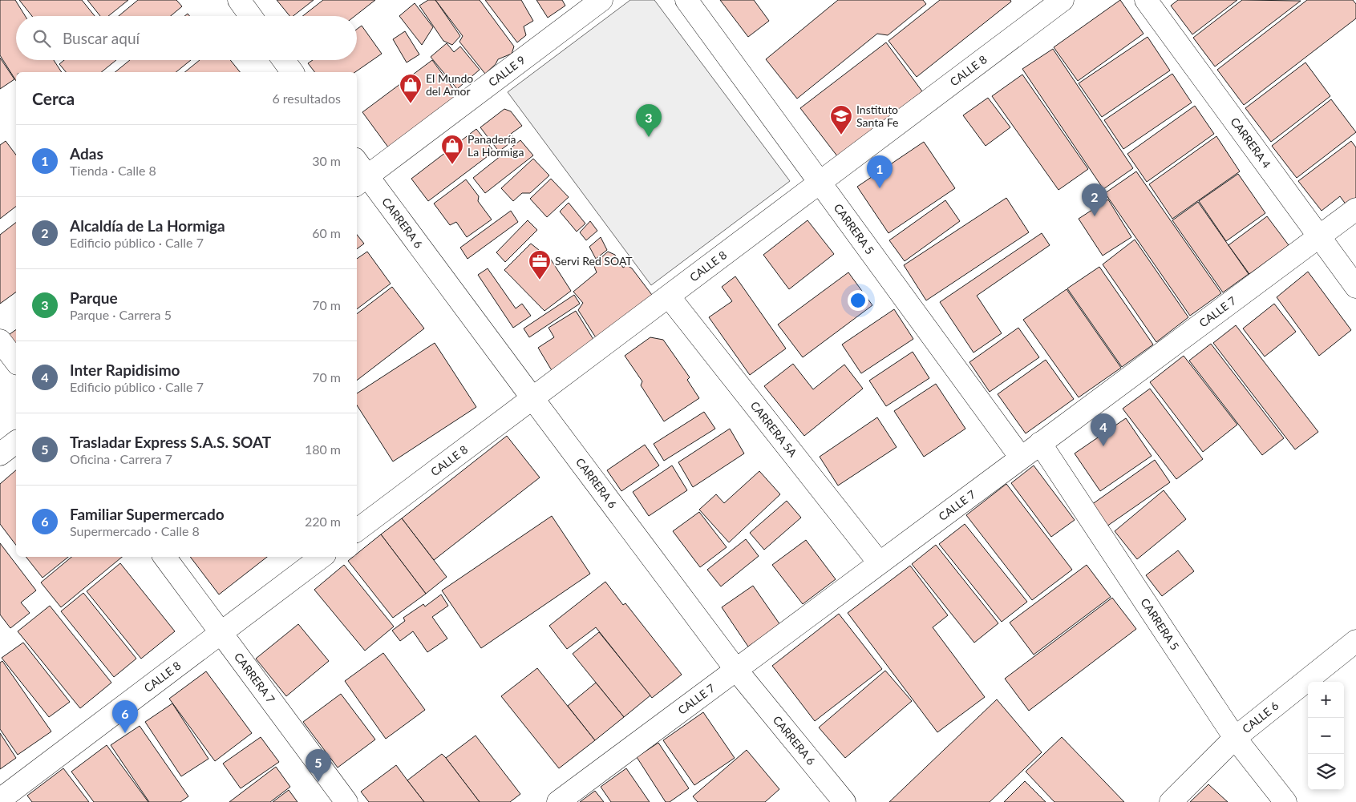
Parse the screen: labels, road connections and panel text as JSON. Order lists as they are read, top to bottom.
{
  "streets": {
    "street": [
      "CALLE 9",
      "CALLE 8",
      "CARRERA 4",
      "CARRERA 6",
      "CARRERA 5",
      "CALLE 7",
      "CARRERA 5A",
      "CARRERA 7",
      "CALLE 6"
    ]
  },
  "crossings": [
    ["CALLE 9", "CARRERA 6"],
    ["CALLE 8", "CARRERA 6"],
    ["CALLE 8", "CARRERA 5"],
    ["CALLE 8", "CARRERA 5A"],
    ["CALLE 8", "CARRERA 7"],
    ["CARRERA 4", "CALLE 7"],
    ["CARRERA 6", "CALLE 7"],
    ["CARRERA 5", "CALLE 7"],
    ["CARRERA 5", "CALLE 6"],
    ["CALLE 7", "CARRERA 5A"]
  ],
  "places": {
    "shop": ["El Mundo del Amor", "Panadería La Hormiga"],
    "school or university": ["Instituto Santa Fe"],
    "office": ["Servi Red SOAT"]
  },
  "page": {
    "search": "Buscar aquí",
    "heading": ["Cerca", "6 resultados"],
    "pins": [
      "3",
      "1",
      "2",
      "4",
      "6",
      "5"
    ],
    "list": [
      {
        "mark": "1",
        "name": "Adas",
        "note": "Tienda · Calle 8",
        "value": "30 m"
      },
      {
        "mark": "2",
        "name": "Alcaldía de La Hormiga",
        "note": "Edificio público · Calle 7",
        "value": "60 m"
      },
      {
        "mark": "3",
        "name": "Parque",
        "note": "Parque · Carrera 5",
        "value": "70 m"
      },
      {
        "mark": "4",
        "name": "Inter Rapidisimo",
        "note": "Edificio público · Calle 7",
        "value": "70 m"
      },
      {
        "mark": "5",
        "name": "Trasladar Express S.A.S. SOAT",
        "note": "Oficina · Carrera 7",
        "value": "180 m"
      },
      {
        "mark": "6",
        "name": "Familiar Supermercado",
        "note": "Supermercado · Calle 8",
        "value": "220 m"
      }
    ],
    "map_buttons": ["+", "−"]
  }
}
